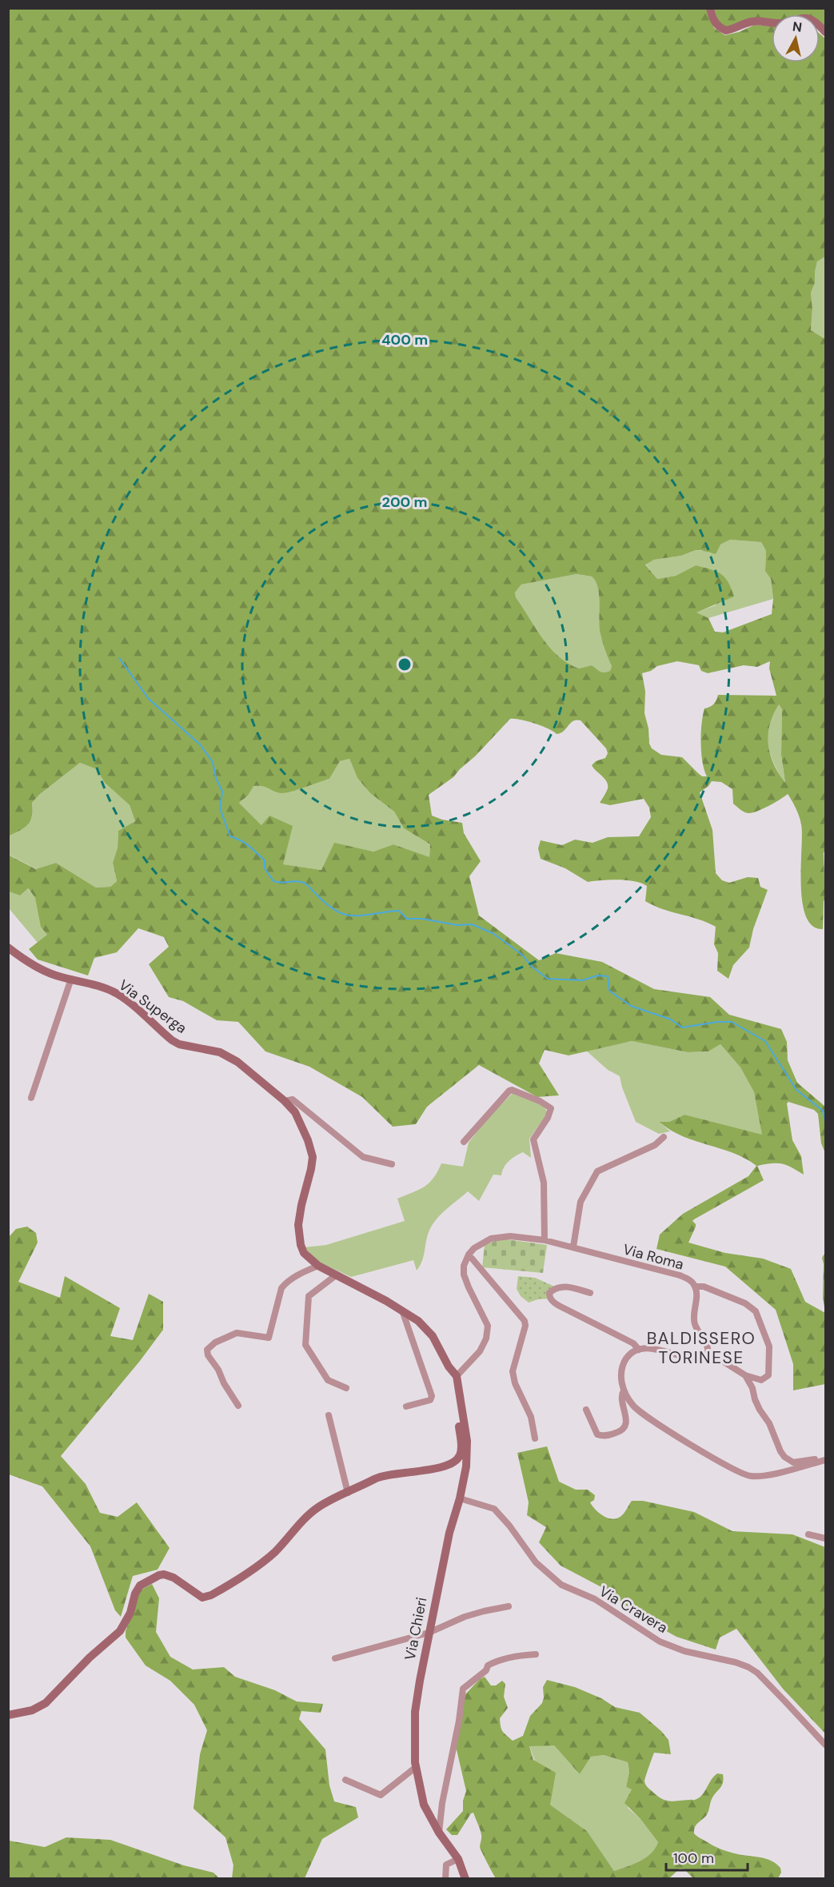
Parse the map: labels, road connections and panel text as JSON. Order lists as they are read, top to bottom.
{
  "streets": {
    "street": [
      "Via Superga",
      "Via Roma",
      "Via Cravera",
      "Via Chieri"
    ]
  },
  "crossings": [
    ["Via Superga", "Via Chieri"],
    ["Via Cravera", "Via Chieri"]
  ],
  "districts": ["BALDISSERO TORINESE"],
  "scale_bar": "100 m",
  "north": "top",
  "rings": ["400 m", "200 m"]
}
